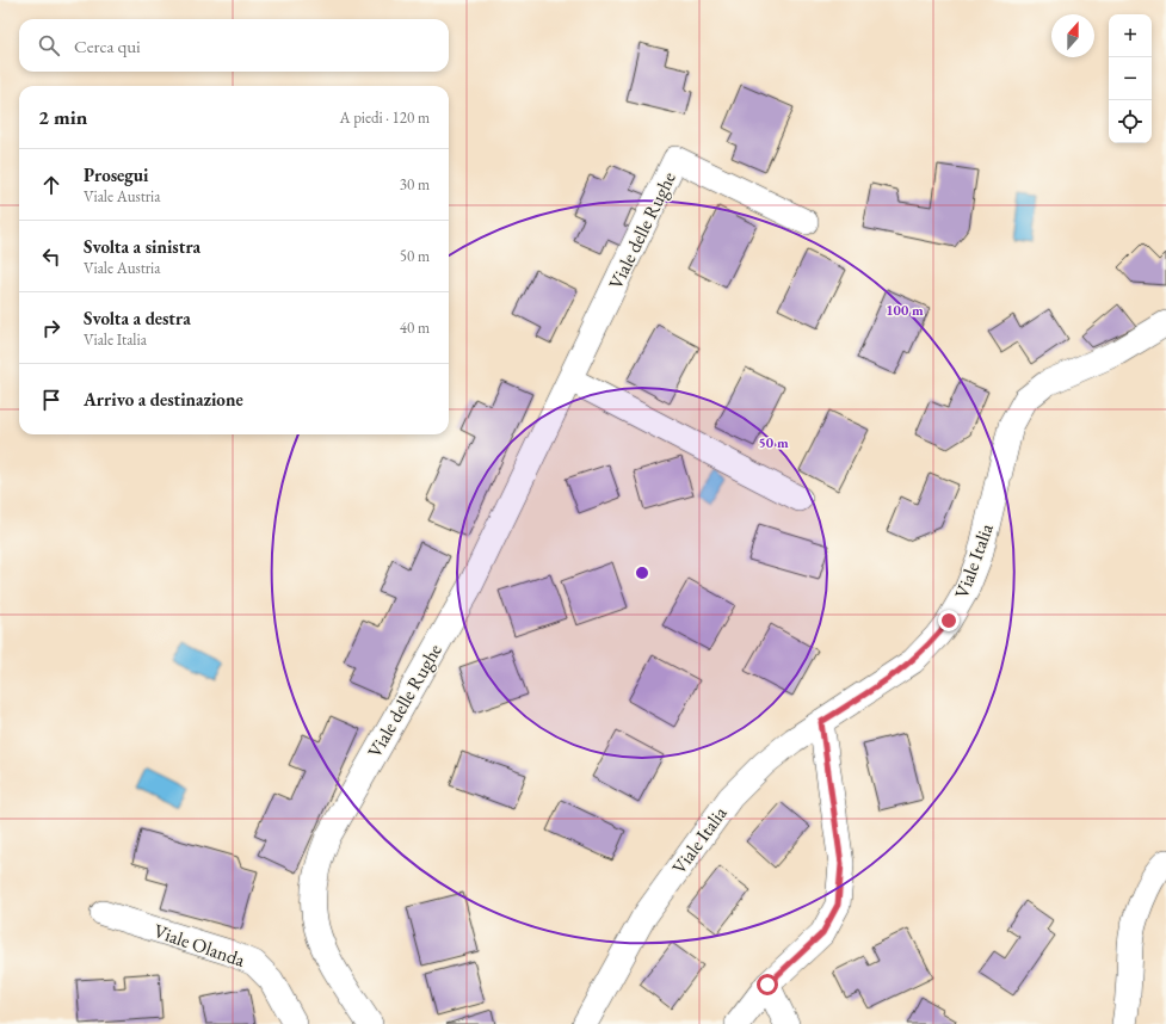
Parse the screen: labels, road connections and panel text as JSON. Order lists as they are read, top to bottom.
{
  "streets": {
    "street": ["Viale delle Rughe", "Viale Italia", "Viale Olanda"]
  },
  "north": "top",
  "page": {
    "map_buttons": ["+", "−"],
    "search": "Cerca qui",
    "heading": ["2 min", "A piedi · 120 m"],
    "list": [
      ["Prosegui", "Viale Austria", "30 m"],
      ["Svolta a sinistra", "Viale Austria", "50 m"],
      ["Svolta a destra", "Viale Italia", "40 m"],
      "Arrivo a destinazione"
    ]
  },
  "rings": ["100 m", "50 m"]
}
